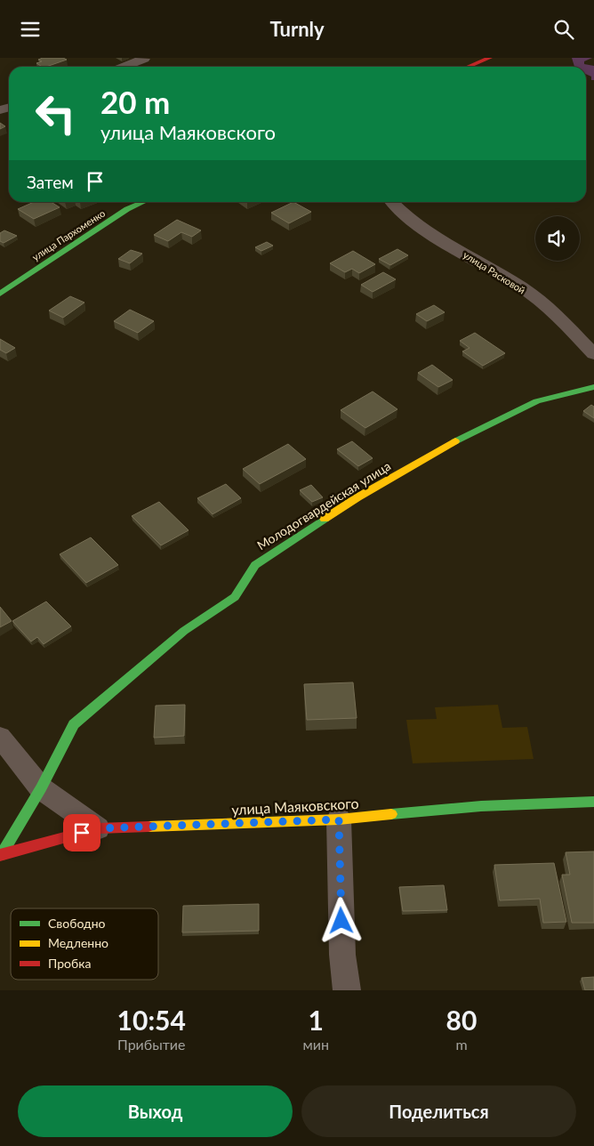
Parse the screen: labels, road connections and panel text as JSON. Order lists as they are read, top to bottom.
{
  "streets": {
    "street": [
      "улица Пархоменко",
      "улица Расковой",
      "Молодогвардейская улица",
      "улица Маяковского"
    ]
  },
  "crossings": [
    ["Молодогвардейская улица", "улица Маяковского"]
  ],
  "legend": ["Свободно", "Медленно", "Пробка"],
  "page": {
    "header": "Turnly",
    "turn": ["20 m", "улица Маяковского"],
    "then": "Затем",
    "eta": [
      "10:54",
      "Прибытие",
      "1",
      "мин",
      "80",
      "m"
    ],
    "buttons": ["Выход", "Поделиться"]
  }
}
